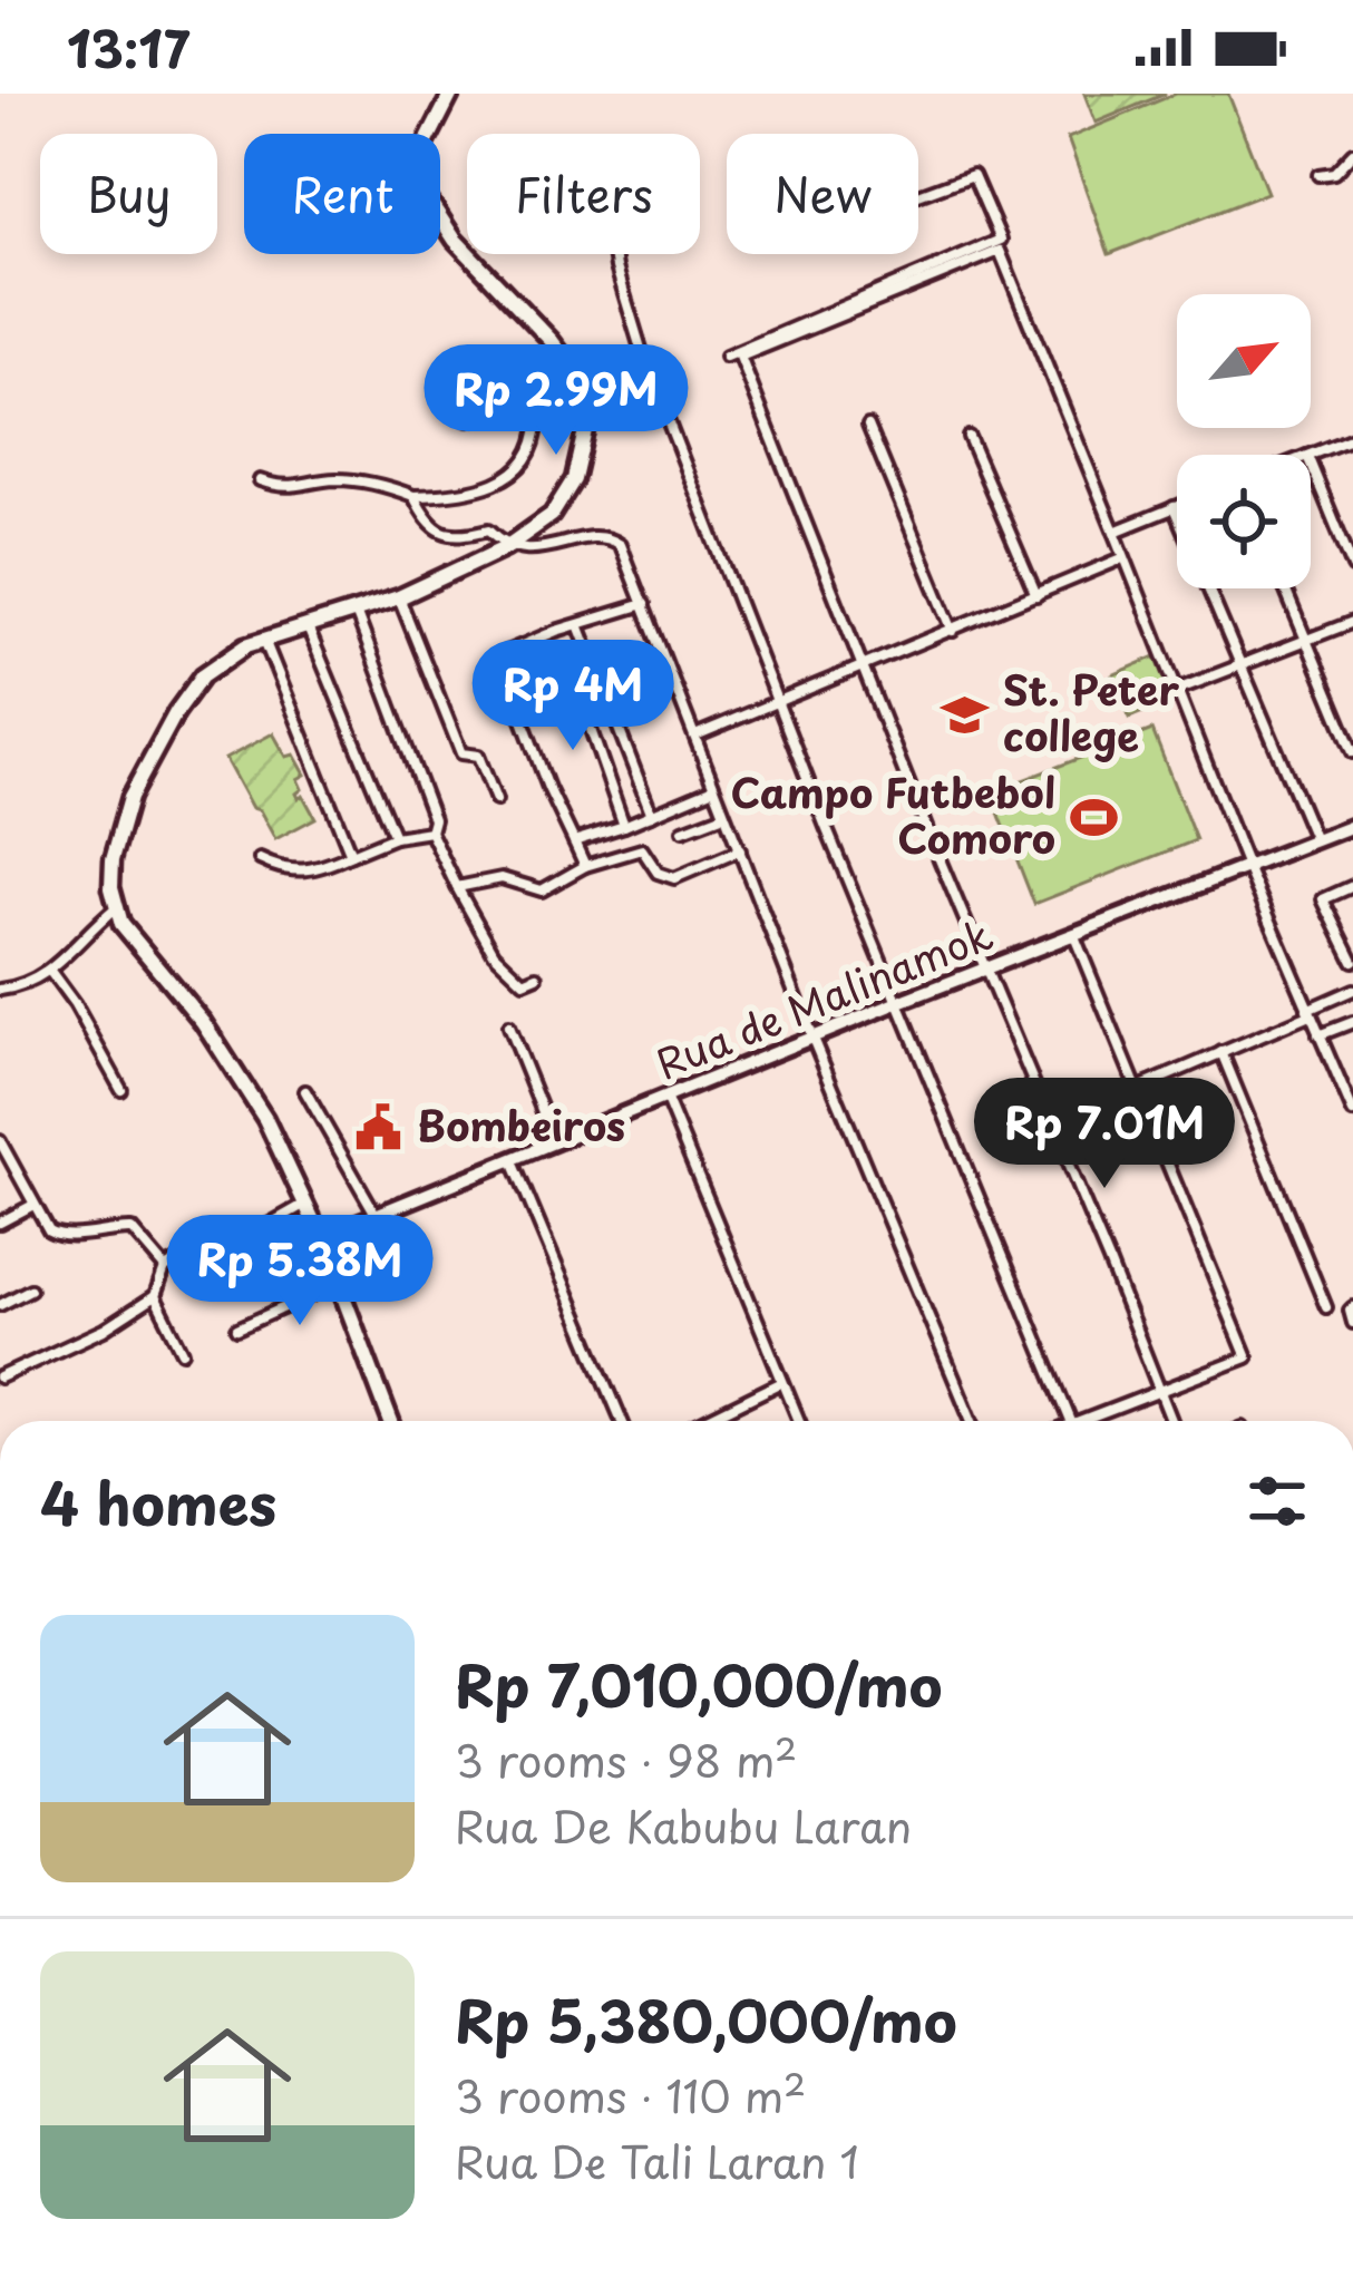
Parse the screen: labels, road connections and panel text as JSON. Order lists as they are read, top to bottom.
{
  "streets": {
    "street": ["Rua de Malinamok"]
  },
  "places": {
    "school or university": ["St. Peter college"],
    "sports": ["Campo Futbebol Comoro"],
    "public building": ["Bombeiros"]
  },
  "north": "top right",
  "page": {
    "status": "13:17",
    "chip": [
      "Buy",
      "Rent",
      "Filters",
      "New"
    ],
    "price": [
      "Rp 2.99M",
      "Rp 4M",
      "Rp 7.01M",
      "Rp 5.38M"
    ],
    "heading": "4 homes",
    "list": [
      {
        "name": "Rp 7,010,000/mo",
        "note": "3 rooms · 98 m² · Rua De Kabubu Laran"
      },
      {
        "name": "Rp 5,380,000/mo",
        "note": "3 rooms · 110 m² · Rua De Tali Laran 1"
      }
    ]
  }
}
